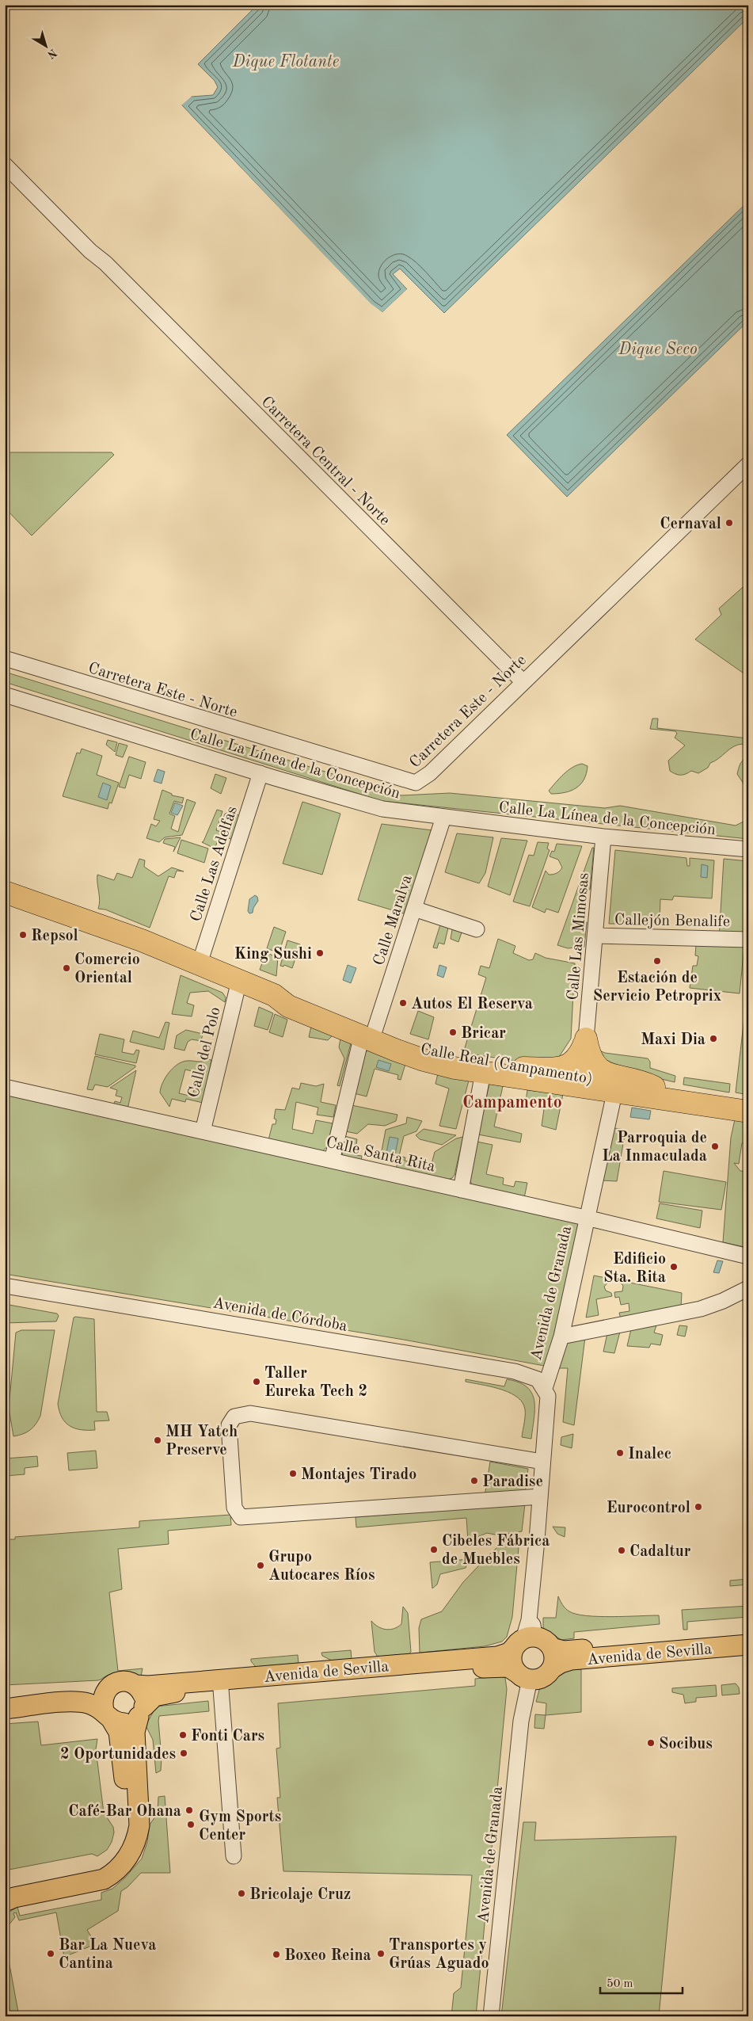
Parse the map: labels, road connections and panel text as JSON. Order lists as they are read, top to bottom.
{
  "streets": {
    "highway": ["Calle Real (Campamento)"],
    "main road": ["Avenida de Sevilla"],
    "street": [
      "Carretera Central - Norte",
      "Carretera Este - Norte",
      "Calle La Línea de la Concepción",
      "Calle Las Adelfas",
      "Calle Maralva",
      "Callejón Benalife",
      "Calle Las Mimosas",
      "Calle del Polo",
      "Calle Santa Rita",
      "Avenida de Granada",
      "Avenida de Córdoba"
    ]
  },
  "crossings": [
    ["Carretera Central - Norte", "Carretera Este - Norte"],
    ["Calle La Línea de la Concepción", "Calle Las Adelfas"],
    ["Calle La Línea de la Concepción", "Calle Maralva"],
    ["Calle La Línea de la Concepción", "Calle Las Mimosas"],
    ["Calle Las Adelfas", "Calle Real (Campamento)"],
    ["Calle Maralva", "Calle Real (Campamento)"],
    ["Calle Maralva", "Calle Santa Rita"],
    ["Callejón Benalife", "Calle Las Mimosas"],
    ["Calle del Polo", "Calle Real (Campamento)"],
    ["Calle del Polo", "Calle Santa Rita"],
    ["Calle Real (Campamento)", "Avenida de Granada"],
    ["Calle Santa Rita", "Avenida de Granada"],
    ["Avenida de Granada", "Avenida de Córdoba"],
    ["Avenida de Granada", "Avenida de Sevilla"]
  ],
  "districts": ["Campamento"],
  "water": ["Dique Flotante", "Dique Seco"],
  "places": [
    "Cernaval",
    "Repsol",
    "King Sushi",
    "Estación de Servicio Petroprix",
    "Comercio Oriental",
    "Autos El Reserva",
    "Bricar",
    "Maxi Dia",
    "Parroquia de La Inmaculada",
    "Edificio Sta. Rita",
    "Taller Eureka Tech 2",
    "MH Yatch Preserve",
    "Inalec",
    "Montajes Tirado",
    "Paradise",
    "Eurocontrol",
    "Cibeles Fábrica de Muebles",
    "Cadaltur",
    "Grupo Autocares Ríos",
    "Fonti Cars",
    "Socibus",
    "2 Oportunidades",
    "Café-Bar Ohana",
    "Gym Sports Center",
    "Bricolaje Cruz",
    "Bar La Nueva Cantina",
    "Transportes y Grúas Aguado",
    "Boxeo Reina"
  ],
  "scale_bar": "50 m",
  "north": "bottom right"
}
